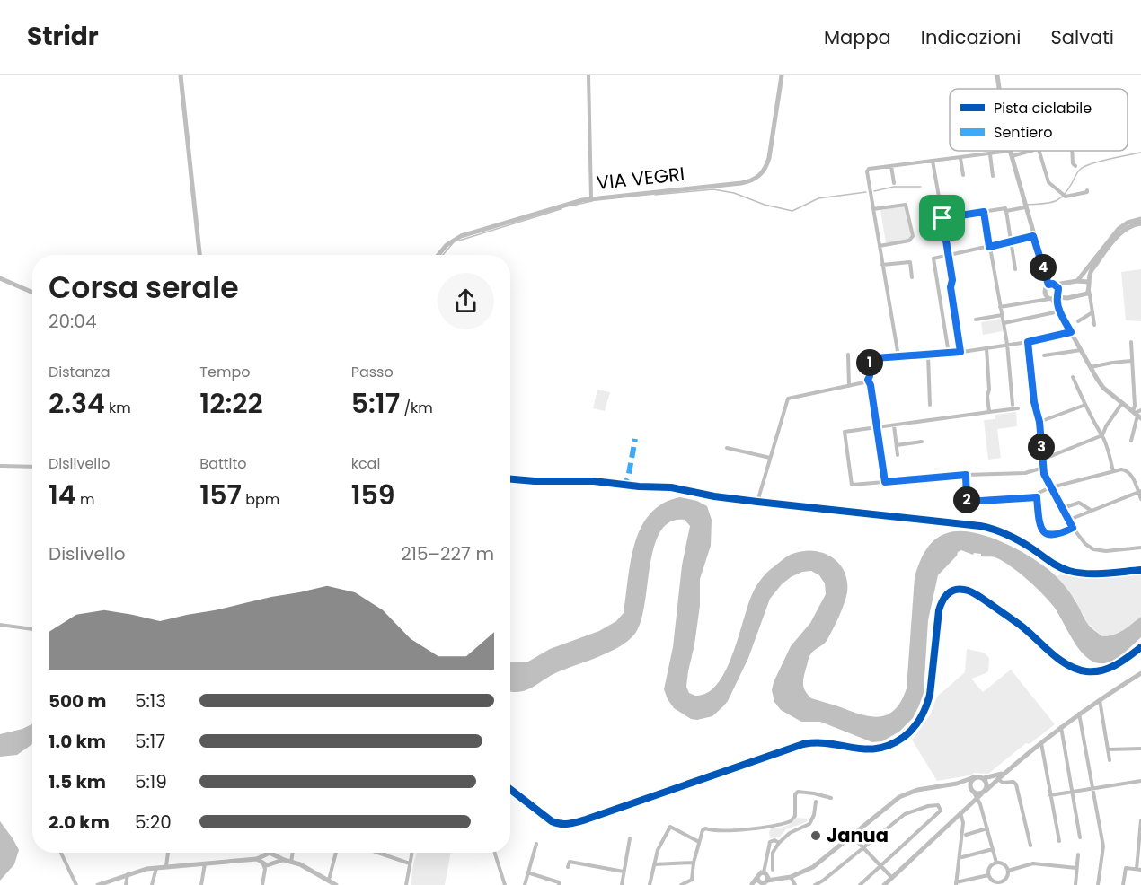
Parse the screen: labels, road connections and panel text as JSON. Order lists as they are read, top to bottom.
{
  "streets": {
    "street": ["VIA VEGRI"]
  },
  "places": ["Janua"],
  "legend": ["Pista ciclabile", "Sentiero"],
  "page": {
    "header": "Stridr",
    "nav": ["Mappa", "Indicazioni", "Salvati"],
    "pins": [
      "4",
      "1",
      "3",
      "2"
    ],
    "heading": ["Corsa serale", "20:04"],
    "stats": [
      ["Distanza", "2.34 km"],
      ["Tempo", "12:22"],
      ["Passo", "5:17 /km"],
      ["Dislivello", "14 m"],
      ["Battito", "157 bpm"],
      ["kcal", "159"]
    ],
    "chart": ["Dislivello", "215–227 m"],
    "list": [
      {
        "name": "500 m",
        "note": "5:13"
      },
      {
        "name": "1.0 km",
        "note": "5:17"
      },
      {
        "name": "1.5 km",
        "note": "5:19"
      },
      {
        "name": "2.0 km",
        "note": "5:20"
      }
    ]
  }
}
